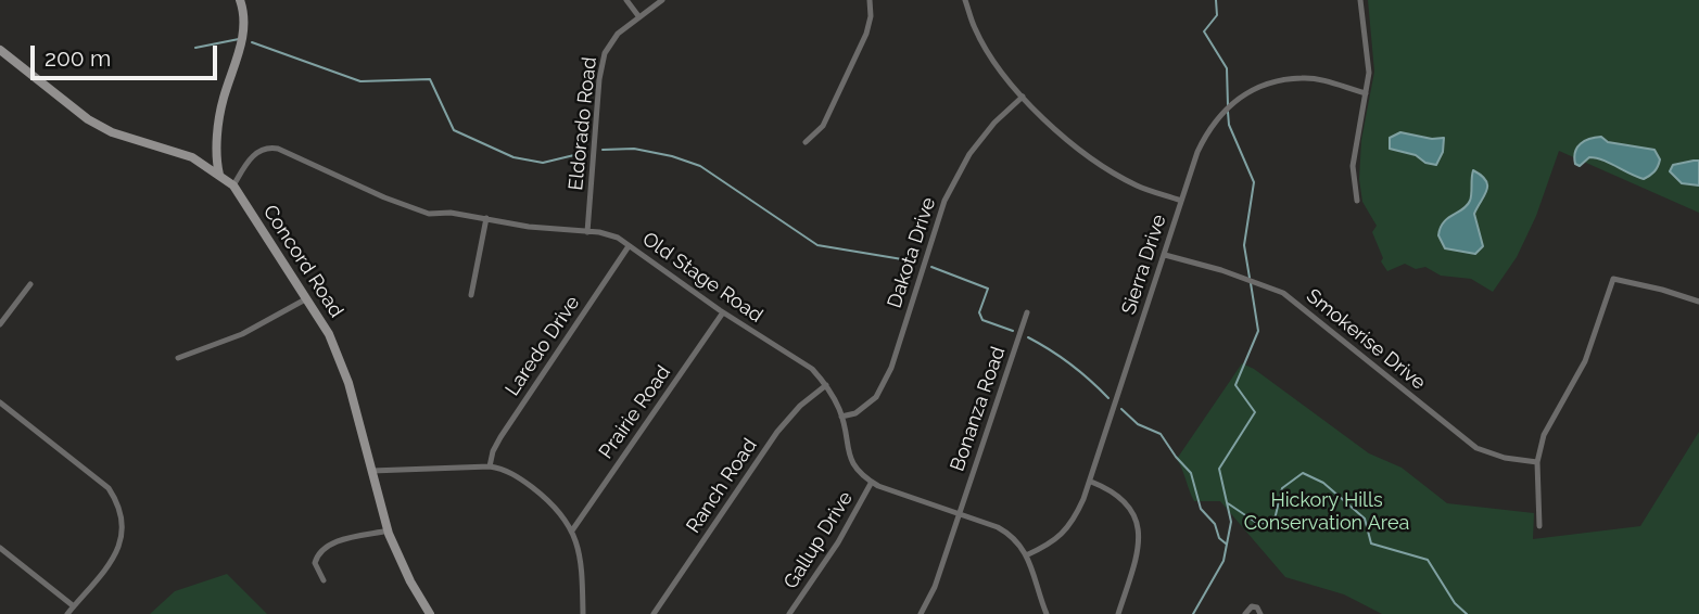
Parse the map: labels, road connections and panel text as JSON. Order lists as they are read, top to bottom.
{
  "streets": {
    "main road": ["Concord Road"],
    "street": [
      "Eldorado Road",
      "Dakota Drive",
      "Sierra Drive",
      "Old Stage Road",
      "Smokerise Drive",
      "Laredo Drive",
      "Bonanza Road",
      "Prairie Road",
      "Ranch Road",
      "Gallup Drive"
    ]
  },
  "crossings": [
    ["Eldorado Road", "Old Stage Road"],
    ["Dakota Drive", "Old Stage Road"],
    ["Concord Road", "Old Stage Road"],
    ["Sierra Drive", "Smokerise Drive"],
    ["Old Stage Road", "Laredo Drive"],
    ["Old Stage Road", "Prairie Road"],
    ["Old Stage Road", "Ranch Road"],
    ["Old Stage Road", "Gallup Drive"]
  ],
  "parks": ["Hickory Hills Conservation Area"],
  "scale_bar": "200 m"
}
